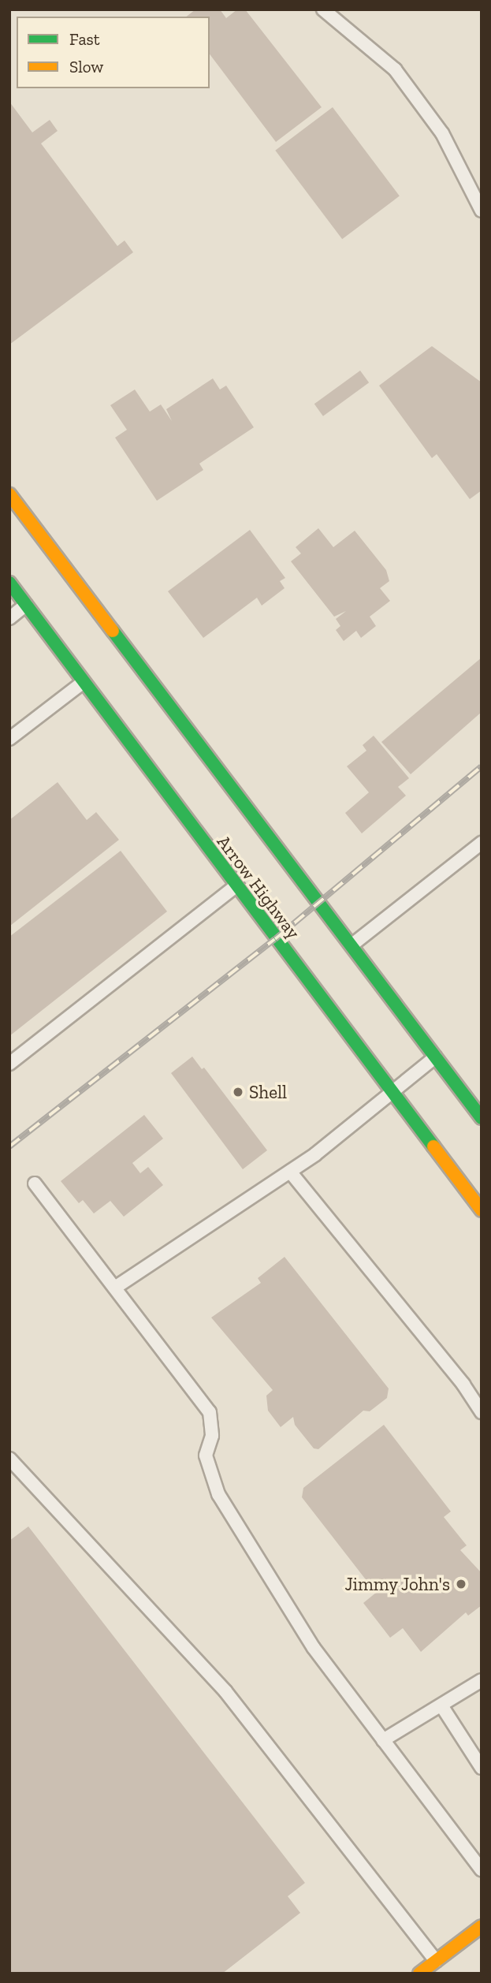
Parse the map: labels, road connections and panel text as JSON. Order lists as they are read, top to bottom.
{
  "streets": {
    "main road": ["Arrow Highway"]
  },
  "places": ["Shell", "Jimmy John's"],
  "legend": ["Fast", "Slow"]
}
